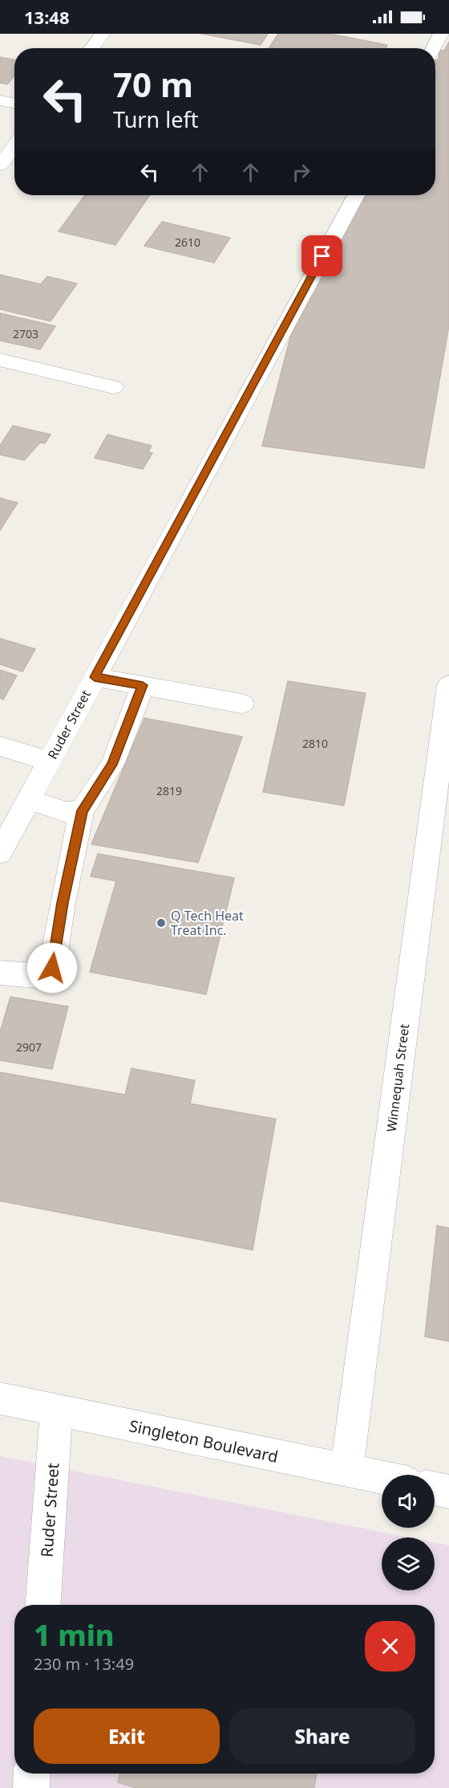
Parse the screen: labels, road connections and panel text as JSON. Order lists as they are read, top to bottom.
{
  "streets": {
    "street": ["Ruder Street", "Winnequah Street", "Singleton Boulevard"]
  },
  "crossings": [
    ["Ruder Street", "Singleton Boulevard"],
    ["Winnequah Street", "Singleton Boulevard"]
  ],
  "places": ["Q Tech Heat Treat Inc."],
  "house_numbers": [
    "2610",
    "2703",
    "2810",
    "2819",
    "2907"
  ],
  "page": {
    "status": "13:48",
    "turn": ["70 m", "Turn left"],
    "heading": ["1 min", "230 m · 13:49"],
    "buttons": ["Exit", "Share"]
  }
}
